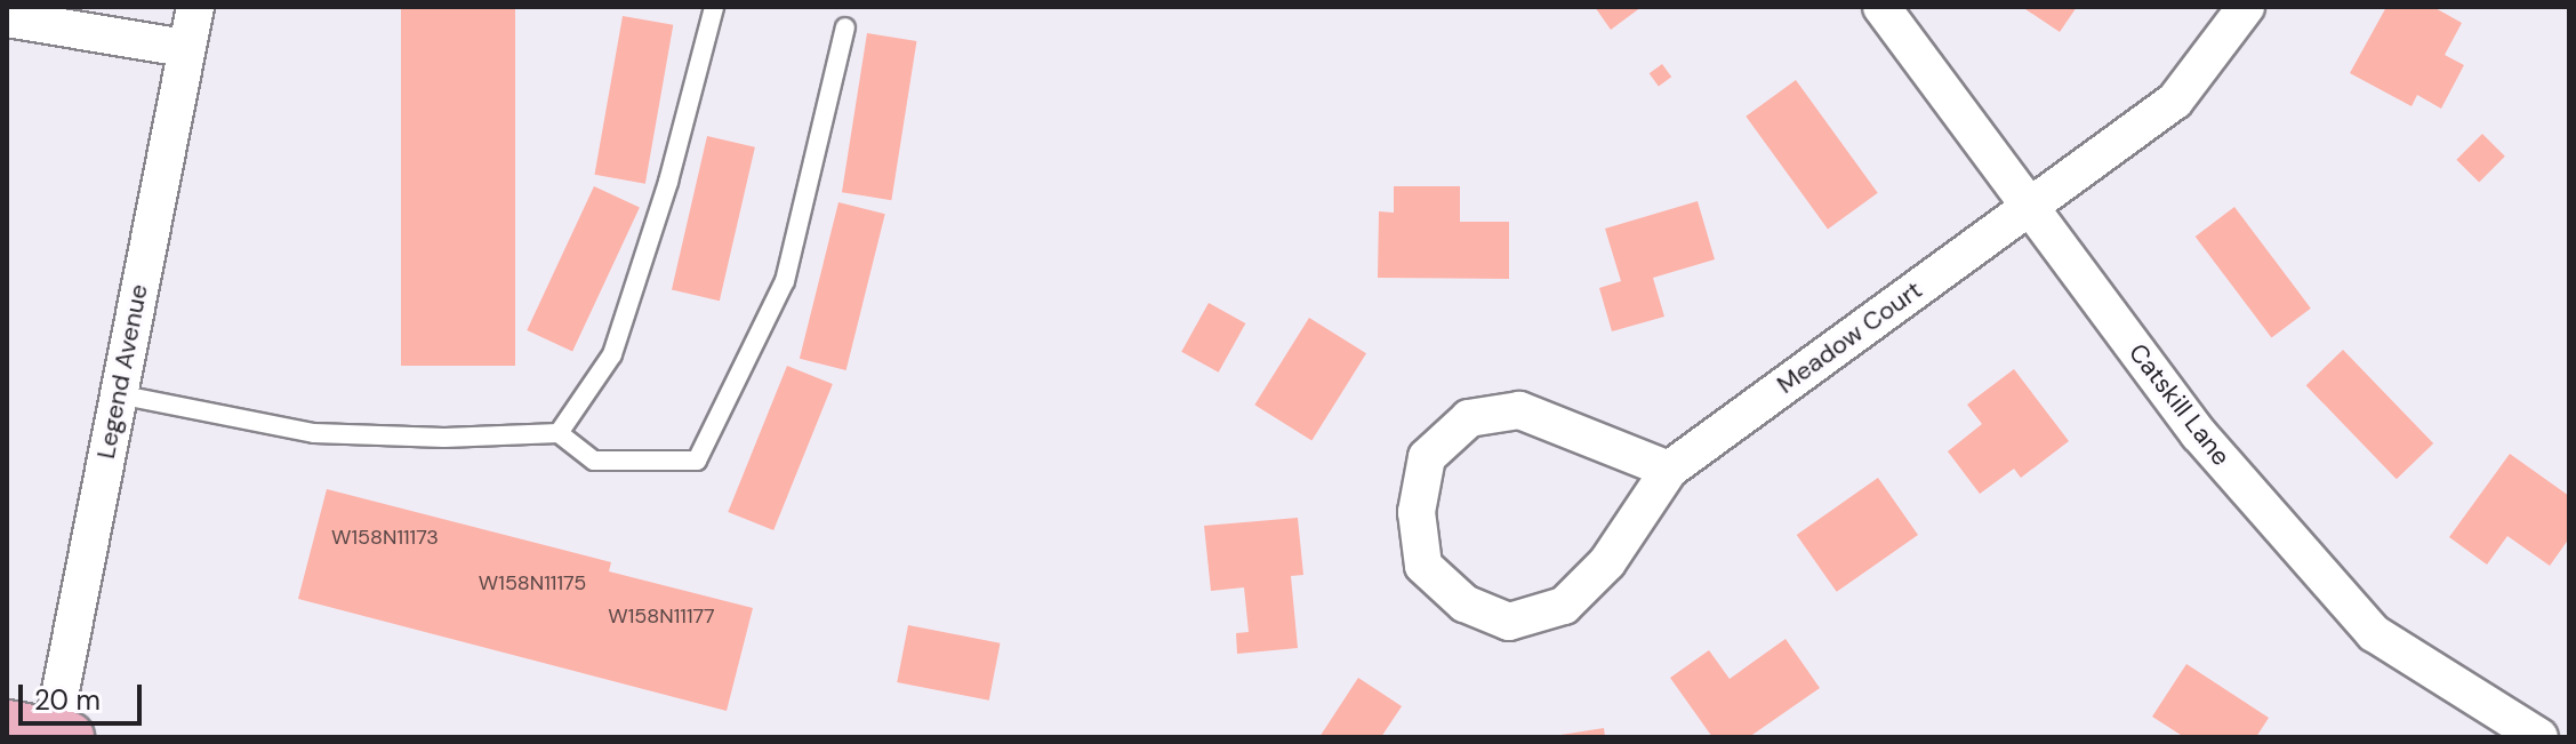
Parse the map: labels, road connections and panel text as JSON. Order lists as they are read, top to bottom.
{
  "streets": {
    "street": ["Meadow Court", "Legend Avenue", "Catskill Lane"]
  },
  "crossings": [
    ["Meadow Court", "Catskill Lane"]
  ],
  "house_numbers": ["W158N11173", "W158N11175", "W158N11177"],
  "scale_bar": "20 m"
}
